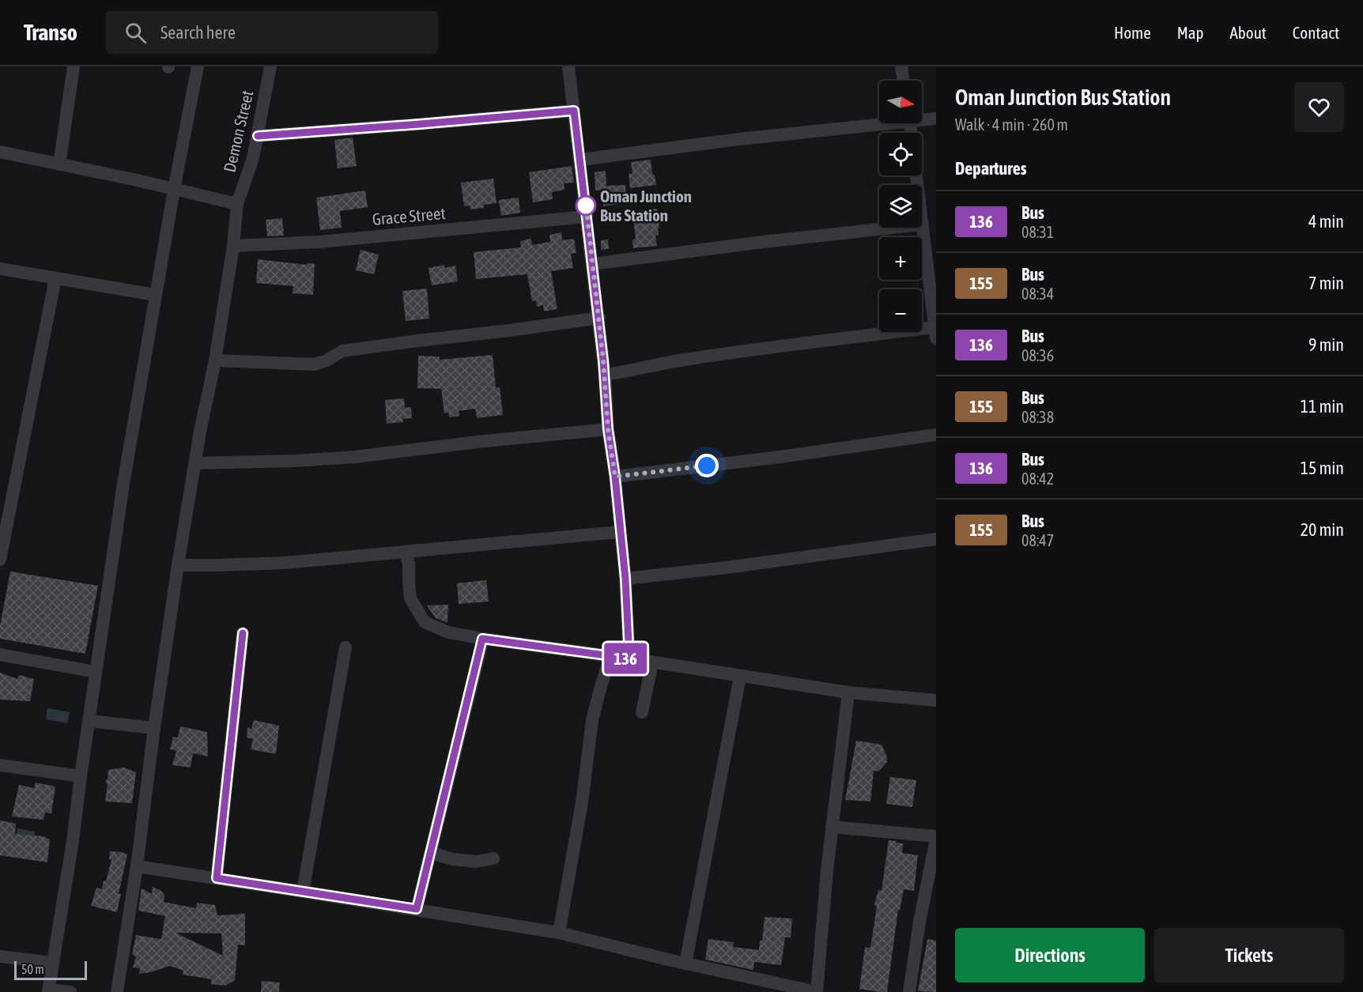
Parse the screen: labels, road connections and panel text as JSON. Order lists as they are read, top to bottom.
{
  "streets": {
    "street": ["Demon Street", "Grace Street"]
  },
  "crossings": [
    ["Demon Street", "Grace Street"]
  ],
  "places": ["Oman Junction Bus Station"],
  "lines": ["bus line 136"],
  "scale_bar": "50 m",
  "north": "right",
  "page": {
    "header": "Transo",
    "search": "Search here",
    "nav": [
      "Home",
      "Map",
      "About",
      "Contact"
    ],
    "on_map": "136",
    "heading": [
      ["Oman Junction Bus Station", "Walk · 4 min · 260 m"],
      "Departures"
    ],
    "map_buttons": ["+", "−"],
    "list": [
      {
        "mark": "136",
        "name": "Bus",
        "note": "08:31",
        "value": "4 min"
      },
      {
        "mark": "155",
        "name": "Bus",
        "note": "08:34",
        "value": "7 min"
      },
      {
        "mark": "136",
        "name": "Bus",
        "note": "08:36",
        "value": "9 min"
      },
      {
        "mark": "155",
        "name": "Bus",
        "note": "08:38",
        "value": "11 min"
      },
      {
        "mark": "136",
        "name": "Bus",
        "note": "08:42",
        "value": "15 min"
      },
      {
        "mark": "155",
        "name": "Bus",
        "note": "08:47",
        "value": "20 min"
      }
    ],
    "buttons": ["Directions", "Tickets"],
    "scale": "50 m"
  }
}
